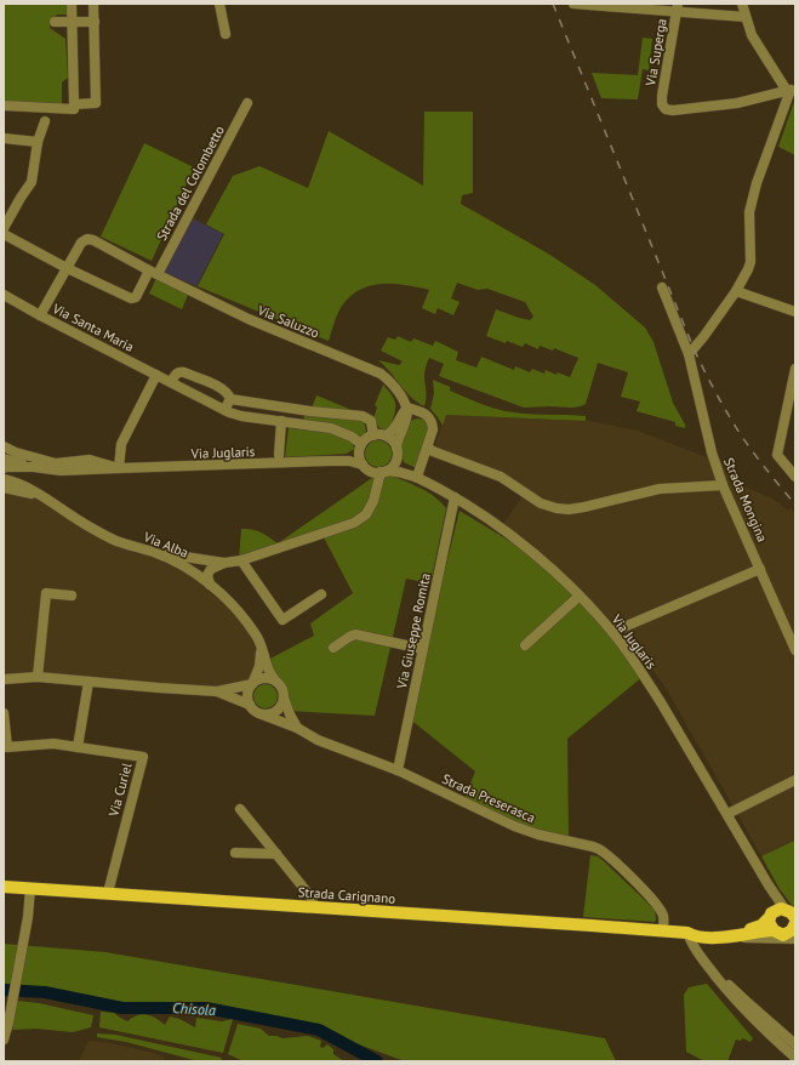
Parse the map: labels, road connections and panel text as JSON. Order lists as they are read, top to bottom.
{
  "streets": {
    "main road": ["Strada Carignano"],
    "street": [
      "Via Superga",
      "Strada del Colombetto",
      "Via Saluzzo",
      "Via Santa Maria",
      "Via Juglaris",
      "Strada Mongina",
      "Via Alba",
      "Via Giuseppe Romita",
      "Via Curiel",
      "Strada Preserasca"
    ]
  },
  "crossings": [
    ["Strada del Colombetto", "Via Saluzzo"],
    ["Via Saluzzo", "Via Santa Maria"],
    ["Via Santa Maria", "Via Juglaris"],
    ["Via Juglaris", "Via Giuseppe Romita"],
    ["Via Juglaris", "Strada Carignano"],
    ["Via Alba", "Strada Preserasca"],
    ["Via Giuseppe Romita", "Strada Preserasca"],
    ["Via Curiel", "Strada Carignano"],
    ["Strada Preserasca", "Strada Carignano"]
  ],
  "water": ["Chisola"]
}
